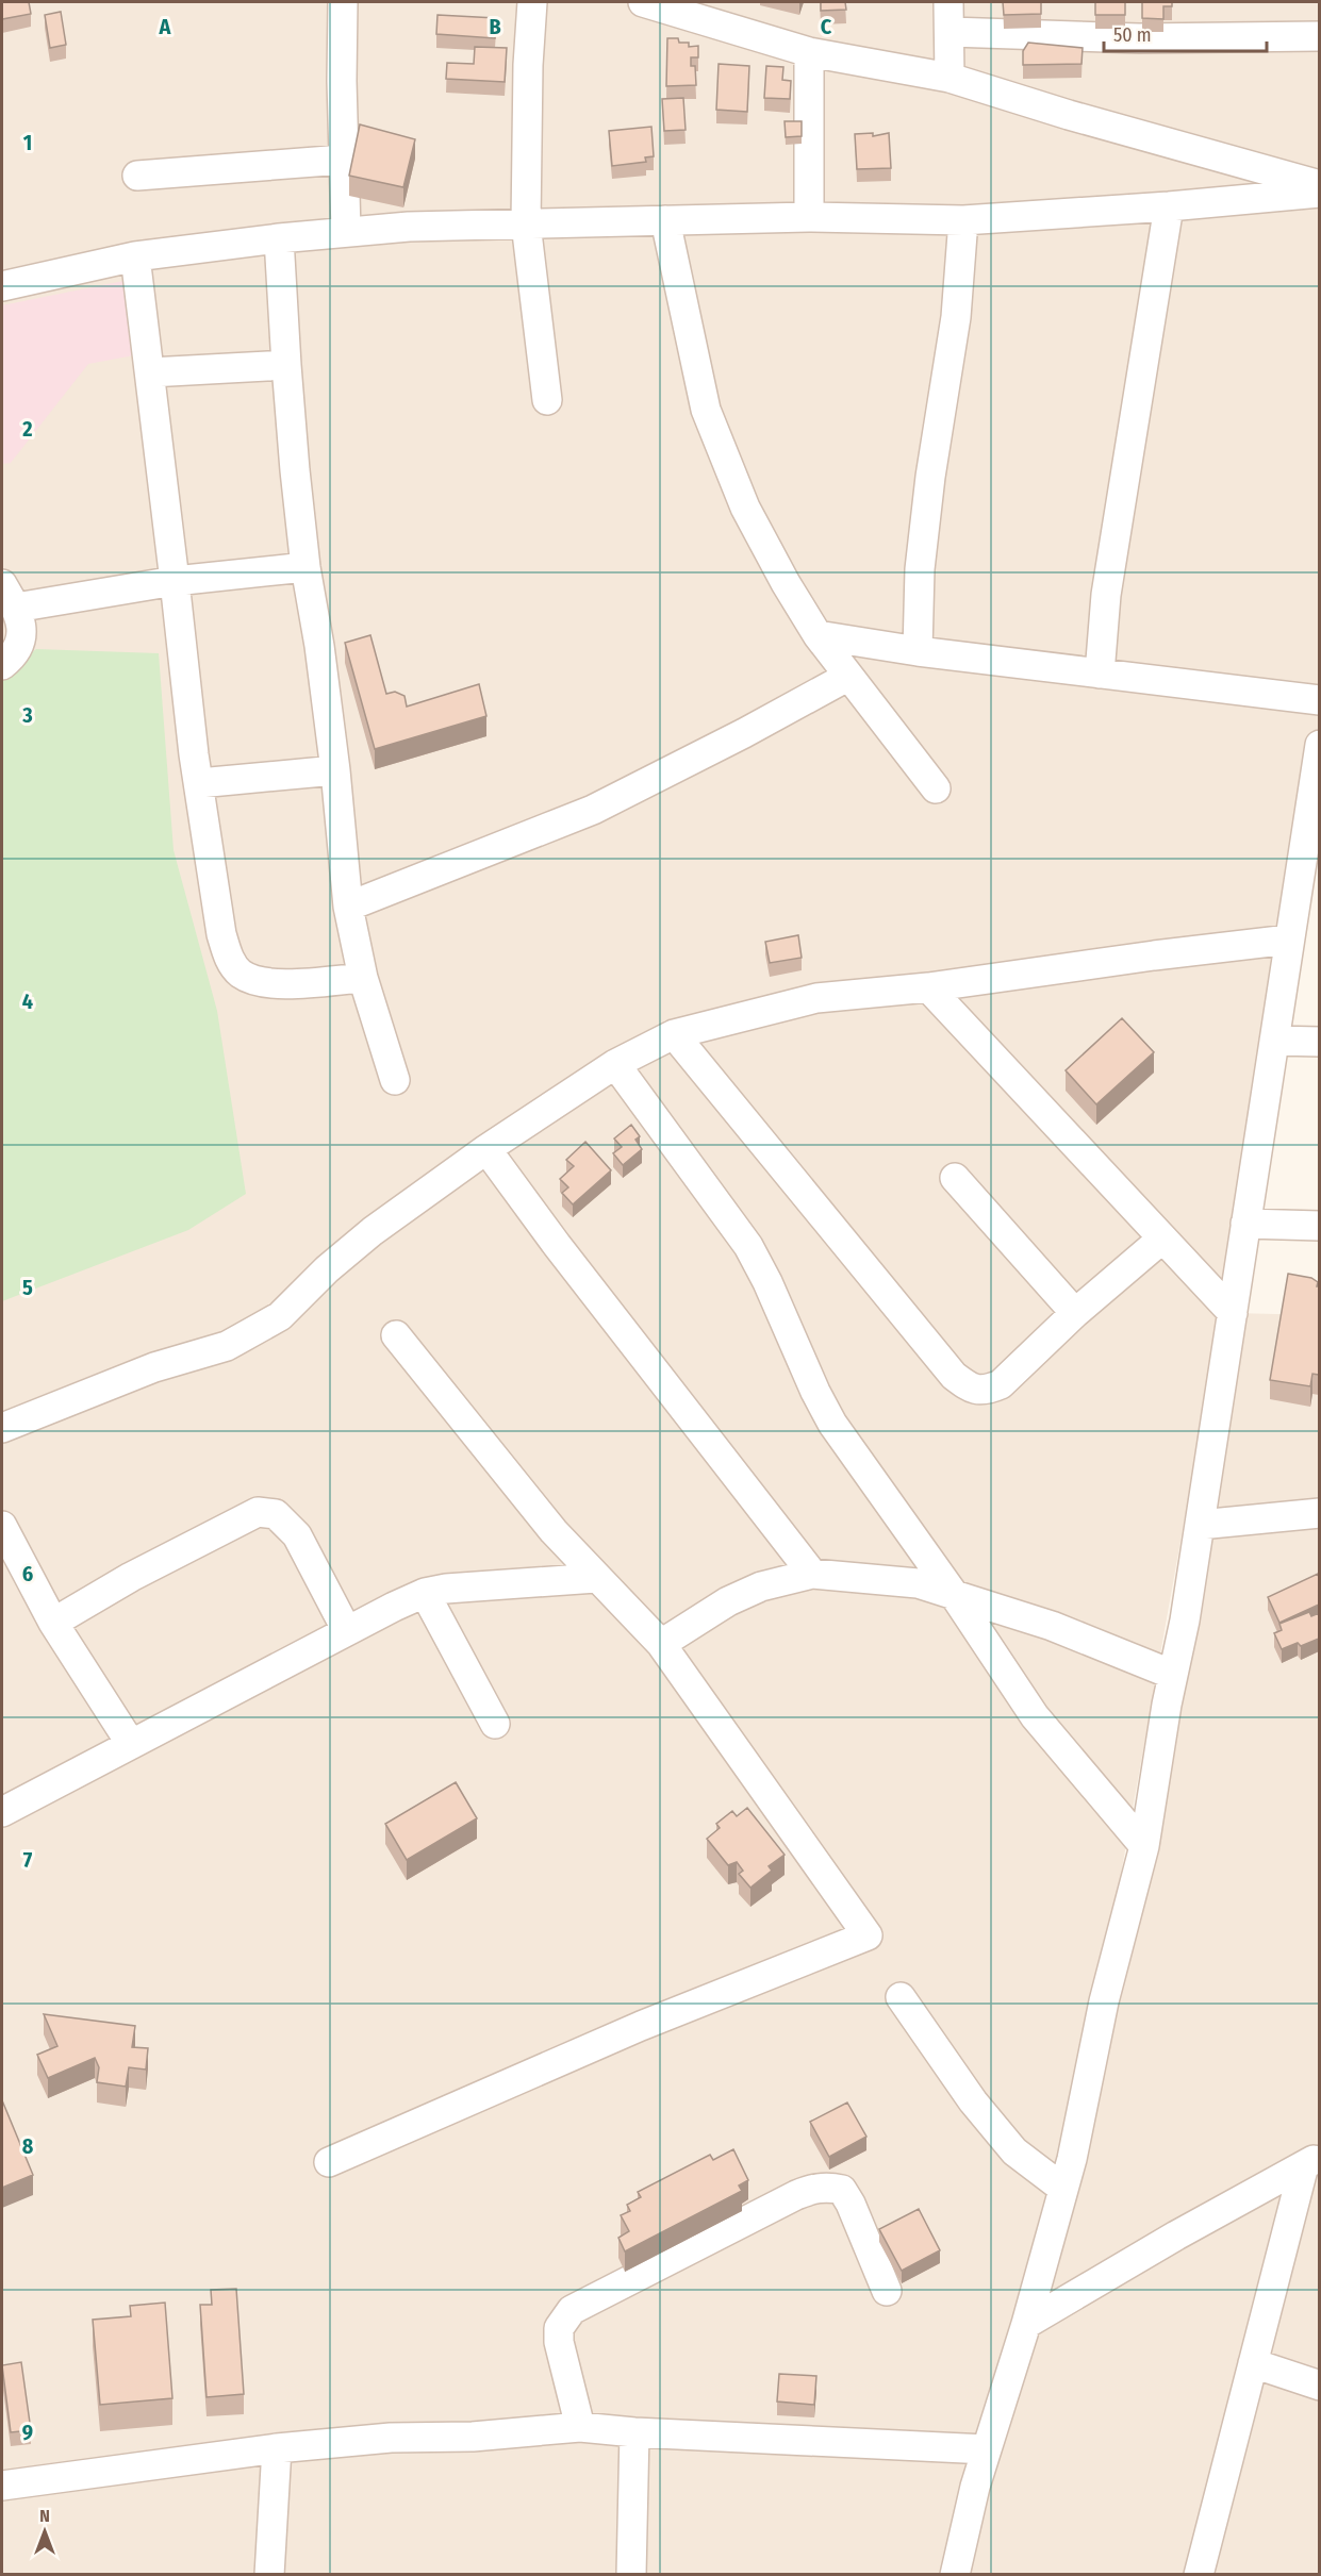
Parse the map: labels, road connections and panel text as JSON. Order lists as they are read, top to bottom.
{
  "scale_bar": "50 m",
  "north": "top",
  "grid": {
    "columns": ["A", "B", "C"],
    "rows": [
      "1",
      "2",
      "3",
      "4",
      "5",
      "6",
      "7",
      "8",
      "9"
    ]
  }
}
